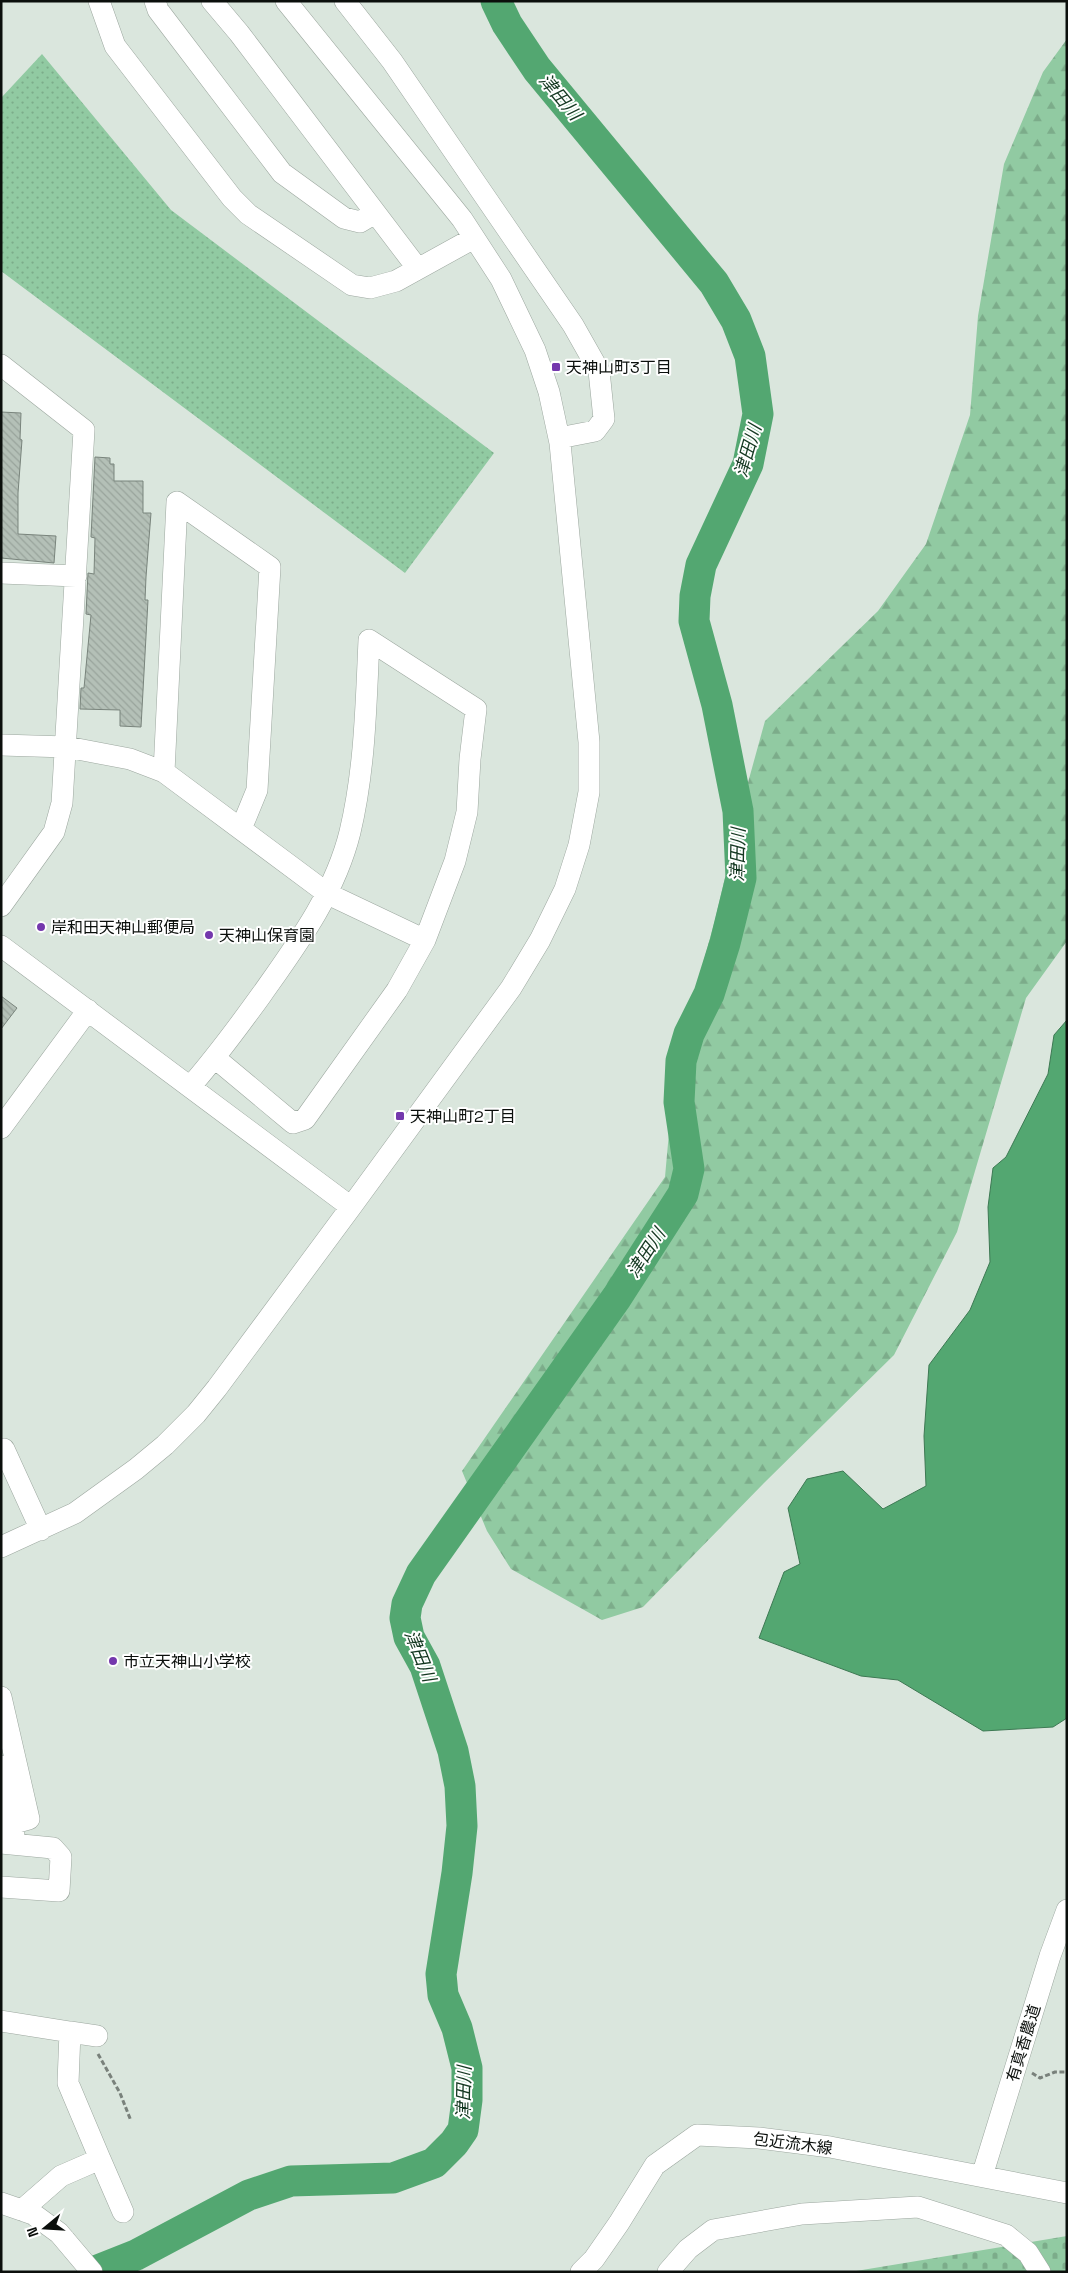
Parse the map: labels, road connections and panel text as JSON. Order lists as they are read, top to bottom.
{
  "streets": {
    "street": ["有真香農道", "包近流木線"]
  },
  "crossings": [
    ["有真香農道", "包近流木線"]
  ],
  "water": ["津田川"],
  "places": {
    "transit": ["天神山町3丁目", "天神山町2丁目"],
    "other": ["岸和田天神山郵便局", "天神山保育園", "市立天神山小学校"]
  },
  "north": "left"
}
